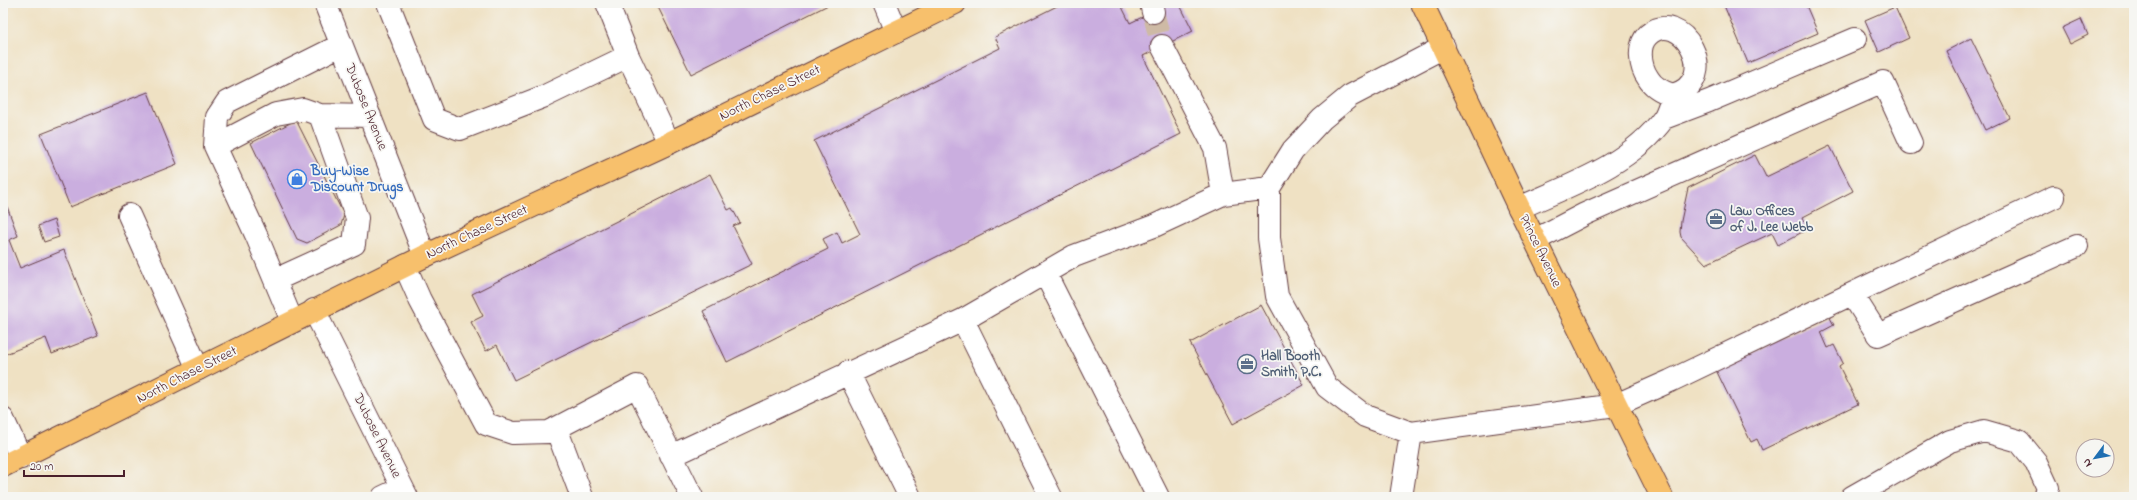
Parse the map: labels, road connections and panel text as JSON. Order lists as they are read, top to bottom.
{
  "streets": {
    "main road": ["North Chase Street", "Prince Avenue"],
    "street": ["Dubose Avenue"]
  },
  "crossings": [
    ["North Chase Street", "Dubose Avenue"]
  ],
  "places": {
    "shop": ["Buy-Wise Discount Drugs"],
    "office": ["Law Offices of J. Lee Webb", "Hall Booth Smith, P.C."]
  },
  "scale_bar": "20 m",
  "north": "bottom left"
}
